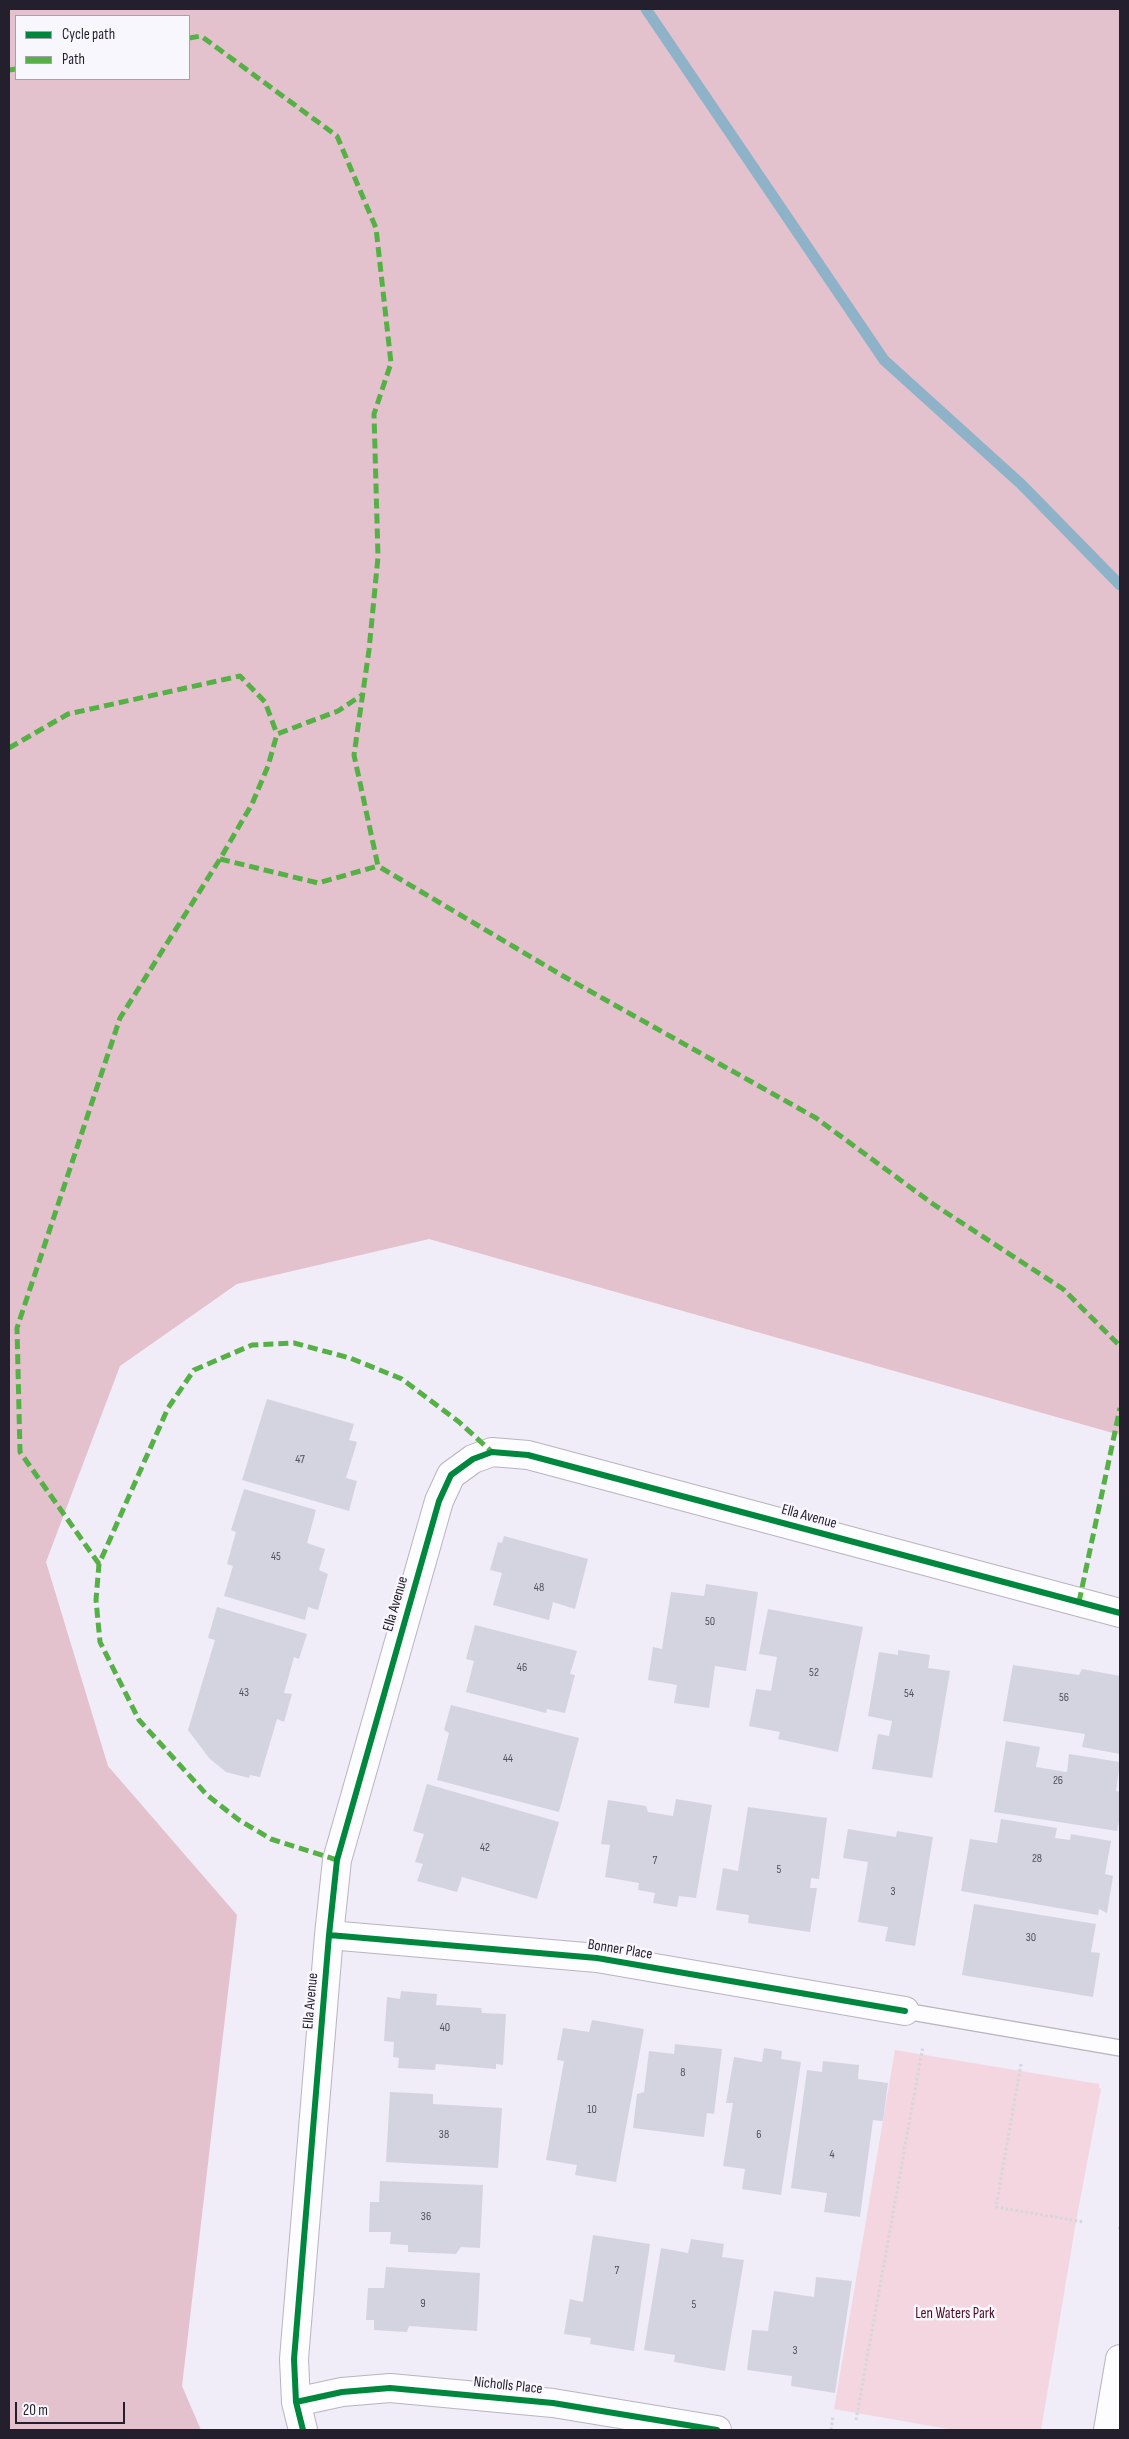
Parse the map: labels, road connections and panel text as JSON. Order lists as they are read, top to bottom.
{
  "streets": {
    "street": ["Ella Avenue", "Bonner Place", "Nicholls Place"]
  },
  "crossings": [
    ["Ella Avenue", "Bonner Place"],
    ["Ella Avenue", "Nicholls Place"]
  ],
  "parks": ["Len Waters Park"],
  "house_numbers": [
    "47",
    "45",
    "48",
    "50",
    "46",
    "52",
    "43",
    "54",
    "56",
    "44",
    "26",
    "42",
    "28",
    "7",
    "5",
    "3",
    "30",
    "40",
    "8",
    "10",
    "38",
    "6",
    "4",
    "36",
    "7",
    "9",
    "5",
    "3"
  ],
  "legend": ["Cycle path", "Path"],
  "scale_bar": "20 m"
}
